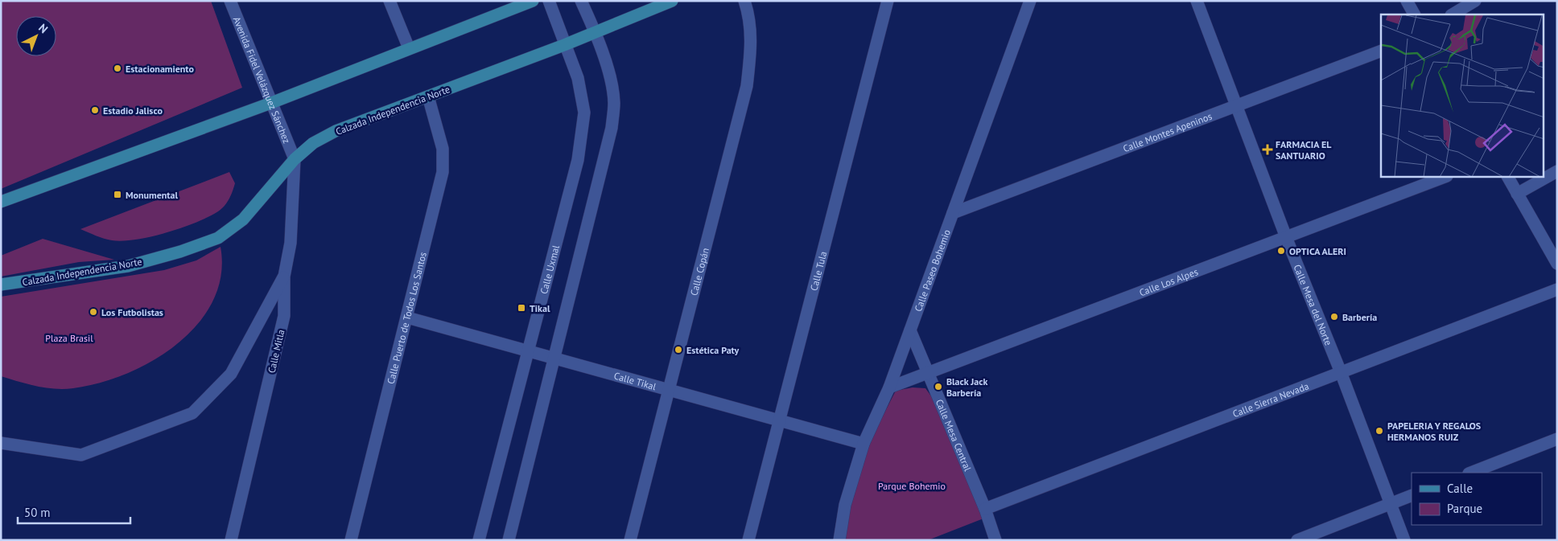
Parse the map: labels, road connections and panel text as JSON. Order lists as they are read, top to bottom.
{
  "streets": {
    "main road": ["Calzada Independencia Norte"],
    "street": [
      "Avenida Fidel Velázquez Sánchez",
      "Calle Montes Apeninos",
      "Calle Uxmal",
      "Calle Paseo Bohemio",
      "Calle Copán",
      "Calle Tula",
      "Calle Los Alpes",
      "Calle Mesa del Norte",
      "Calle Puerto de Todos Los Santos",
      "Calle Mitla",
      "Calle Tikal",
      "Calle Sierra Nevada",
      "Calle Mesa Central"
    ]
  },
  "crossings": [
    ["Avenida Fidel Velázquez Sánchez", "Calzada Independencia Norte"],
    ["Avenida Fidel Velázquez Sánchez", "Calle Mitla"],
    ["Calzada Independencia Norte", "Calle Uxmal"],
    ["Calzada Independencia Norte", "Calle Puerto de Todos Los Santos"],
    ["Calzada Independencia Norte", "Calle Mitla"],
    ["Calle Montes Apeninos", "Calle Paseo Bohemio"],
    ["Calle Montes Apeninos", "Calle Mesa del Norte"],
    ["Calle Uxmal", "Calle Tikal"],
    ["Calle Paseo Bohemio", "Calle Los Alpes"],
    ["Calle Paseo Bohemio", "Calle Tikal"],
    ["Calle Paseo Bohemio", "Calle Mesa Central"],
    ["Calle Copán", "Calle Tikal"],
    ["Calle Tula", "Calle Tikal"],
    ["Calle Los Alpes", "Calle Mesa del Norte"],
    ["Calle Los Alpes", "Calle Mesa Central"],
    ["Calle Mesa del Norte", "Calle Sierra Nevada"],
    ["Calle Puerto de Todos Los Santos", "Calle Tikal"],
    ["Calle Sierra Nevada", "Calle Mesa Central"]
  ],
  "parks": ["Plaza Brasil", "Parque Bohemio"],
  "places": {
    "other": [
      "Estacionamiento",
      "Estadio Jalisco",
      "OPTICA ALERI",
      "Los Futbolistas",
      "Barbería",
      "Estética Paty",
      "Black Jack Barbería",
      "PAPELERIA Y REGALOS HERMANOS RUIZ"
    ],
    "health": ["FARMACIA EL SANTUARIO"],
    "transit": ["Monumental", "Tikal"]
  },
  "legend": ["Calle", "Parque"],
  "scale_bar": "50 m",
  "north": "top right"
}
